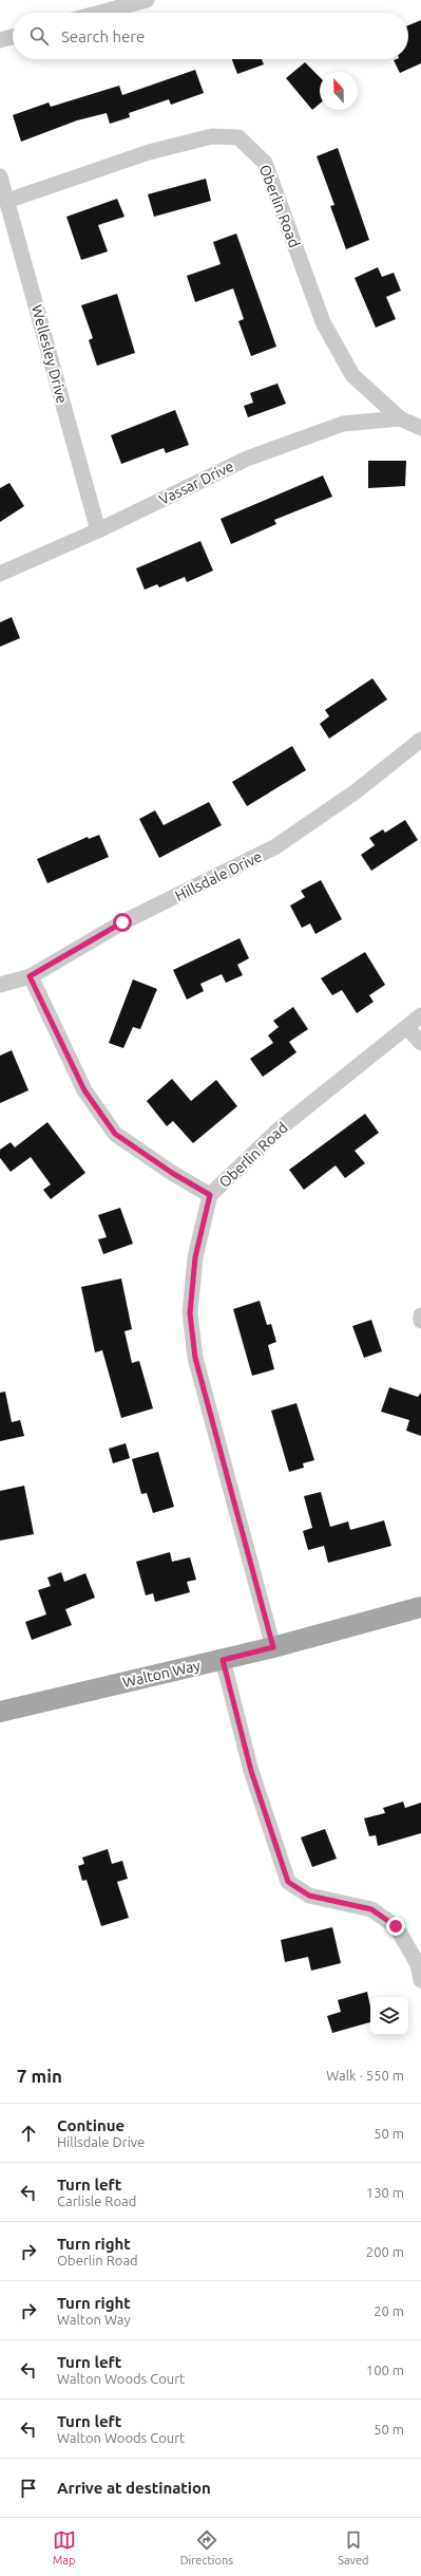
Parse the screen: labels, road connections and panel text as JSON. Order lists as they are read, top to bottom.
{
  "streets": {
    "main road": ["Walton Way"],
    "street": [
      "Oberlin Road",
      "Wellesley Drive",
      "Vassar Drive",
      "Hillsdale Drive"
    ]
  },
  "crossings": [
    ["Oberlin Road", "Wellesley Drive"],
    ["Oberlin Road", "Vassar Drive"],
    ["Oberlin Road", "Walton Way"],
    ["Wellesley Drive", "Vassar Drive"]
  ],
  "north": "top",
  "page": {
    "search": "Search here",
    "heading": ["7 min", "Walk · 550 m"],
    "list": [
      ["Continue", "Hillsdale Drive", "50 m"],
      ["Turn left", "Carlisle Road", "130 m"],
      ["Turn right", "Oberlin Road", "200 m"],
      ["Turn right", "Walton Way", "20 m"],
      ["Turn left", "Walton Woods Court", "100 m"],
      ["Turn left", "Walton Woods Court", "50 m"],
      "Arrive at destination"
    ],
    "nav": ["Map", "Directions", "Saved"]
  }
}
